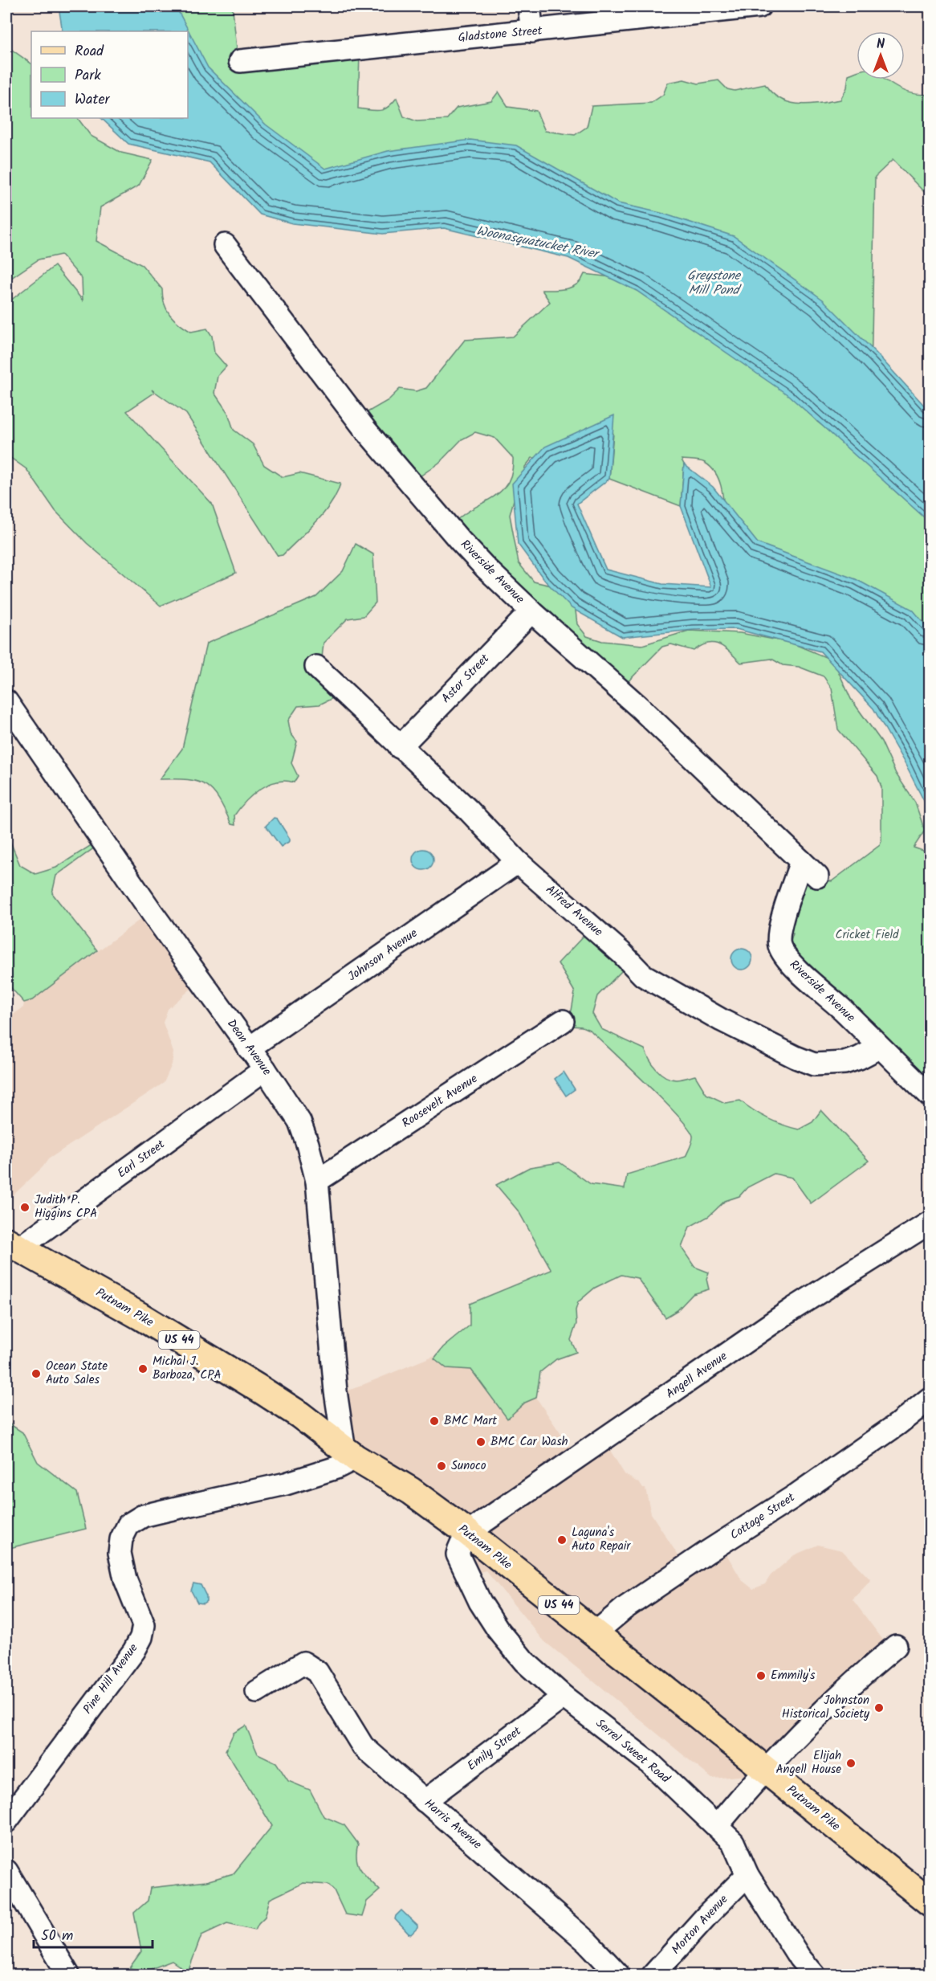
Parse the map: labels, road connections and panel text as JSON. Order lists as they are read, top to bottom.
{
  "streets": {
    "main road": ["Putnam Pike", "US 44"],
    "street": [
      "Gladstone Street",
      "Riverside Avenue",
      "Astor Street",
      "Alfred Avenue",
      "Johnson Avenue",
      "Dean Avenue",
      "Roosevelt Avenue",
      "Earl Street",
      "Angell Avenue",
      "Cottage Street",
      "Pine Hill Avenue",
      "Emily Street",
      "Serrel Sweet Road",
      "Harris Avenue",
      "Morton Avenue"
    ]
  },
  "crossings": [
    ["Riverside Avenue", "Astor Street"],
    ["Riverside Avenue", "Alfred Avenue"],
    ["Astor Street", "Alfred Avenue"],
    ["Alfred Avenue", "Johnson Avenue"],
    ["Johnson Avenue", "Dean Avenue"],
    ["Dean Avenue", "Roosevelt Avenue"],
    ["Dean Avenue", "Earl Street"],
    ["Dean Avenue", "Putnam Pike"],
    ["Dean Avenue", "Pine Hill Avenue"],
    ["Earl Street", "Putnam Pike"],
    ["Putnam Pike", "Angell Avenue"],
    ["Putnam Pike", "Cottage Street"],
    ["Putnam Pike", "Pine Hill Avenue"],
    ["Putnam Pike", "Serrel Sweet Road"],
    ["Angell Avenue", "Serrel Sweet Road"],
    ["Emily Street", "Serrel Sweet Road"],
    ["Emily Street", "Harris Avenue"],
    ["Serrel Sweet Road", "Morton Avenue"]
  ],
  "water": ["Woonasquatucket River", "Greystone Mill Pond"],
  "parks": ["Cricket Field"],
  "places": [
    "Judith P. Higgins CPA",
    "Michal J. Barboza, CPA",
    "Ocean State Auto Sales",
    "BMC Mart",
    "BMC Car Wash",
    "Sunoco",
    "Laguna's Auto Repair",
    "Emmily's",
    "Johnston Historical Society",
    "Elijah Angell House"
  ],
  "legend": ["Road", "Park", "Water"],
  "scale_bar": "50 m",
  "north": "top"
}
